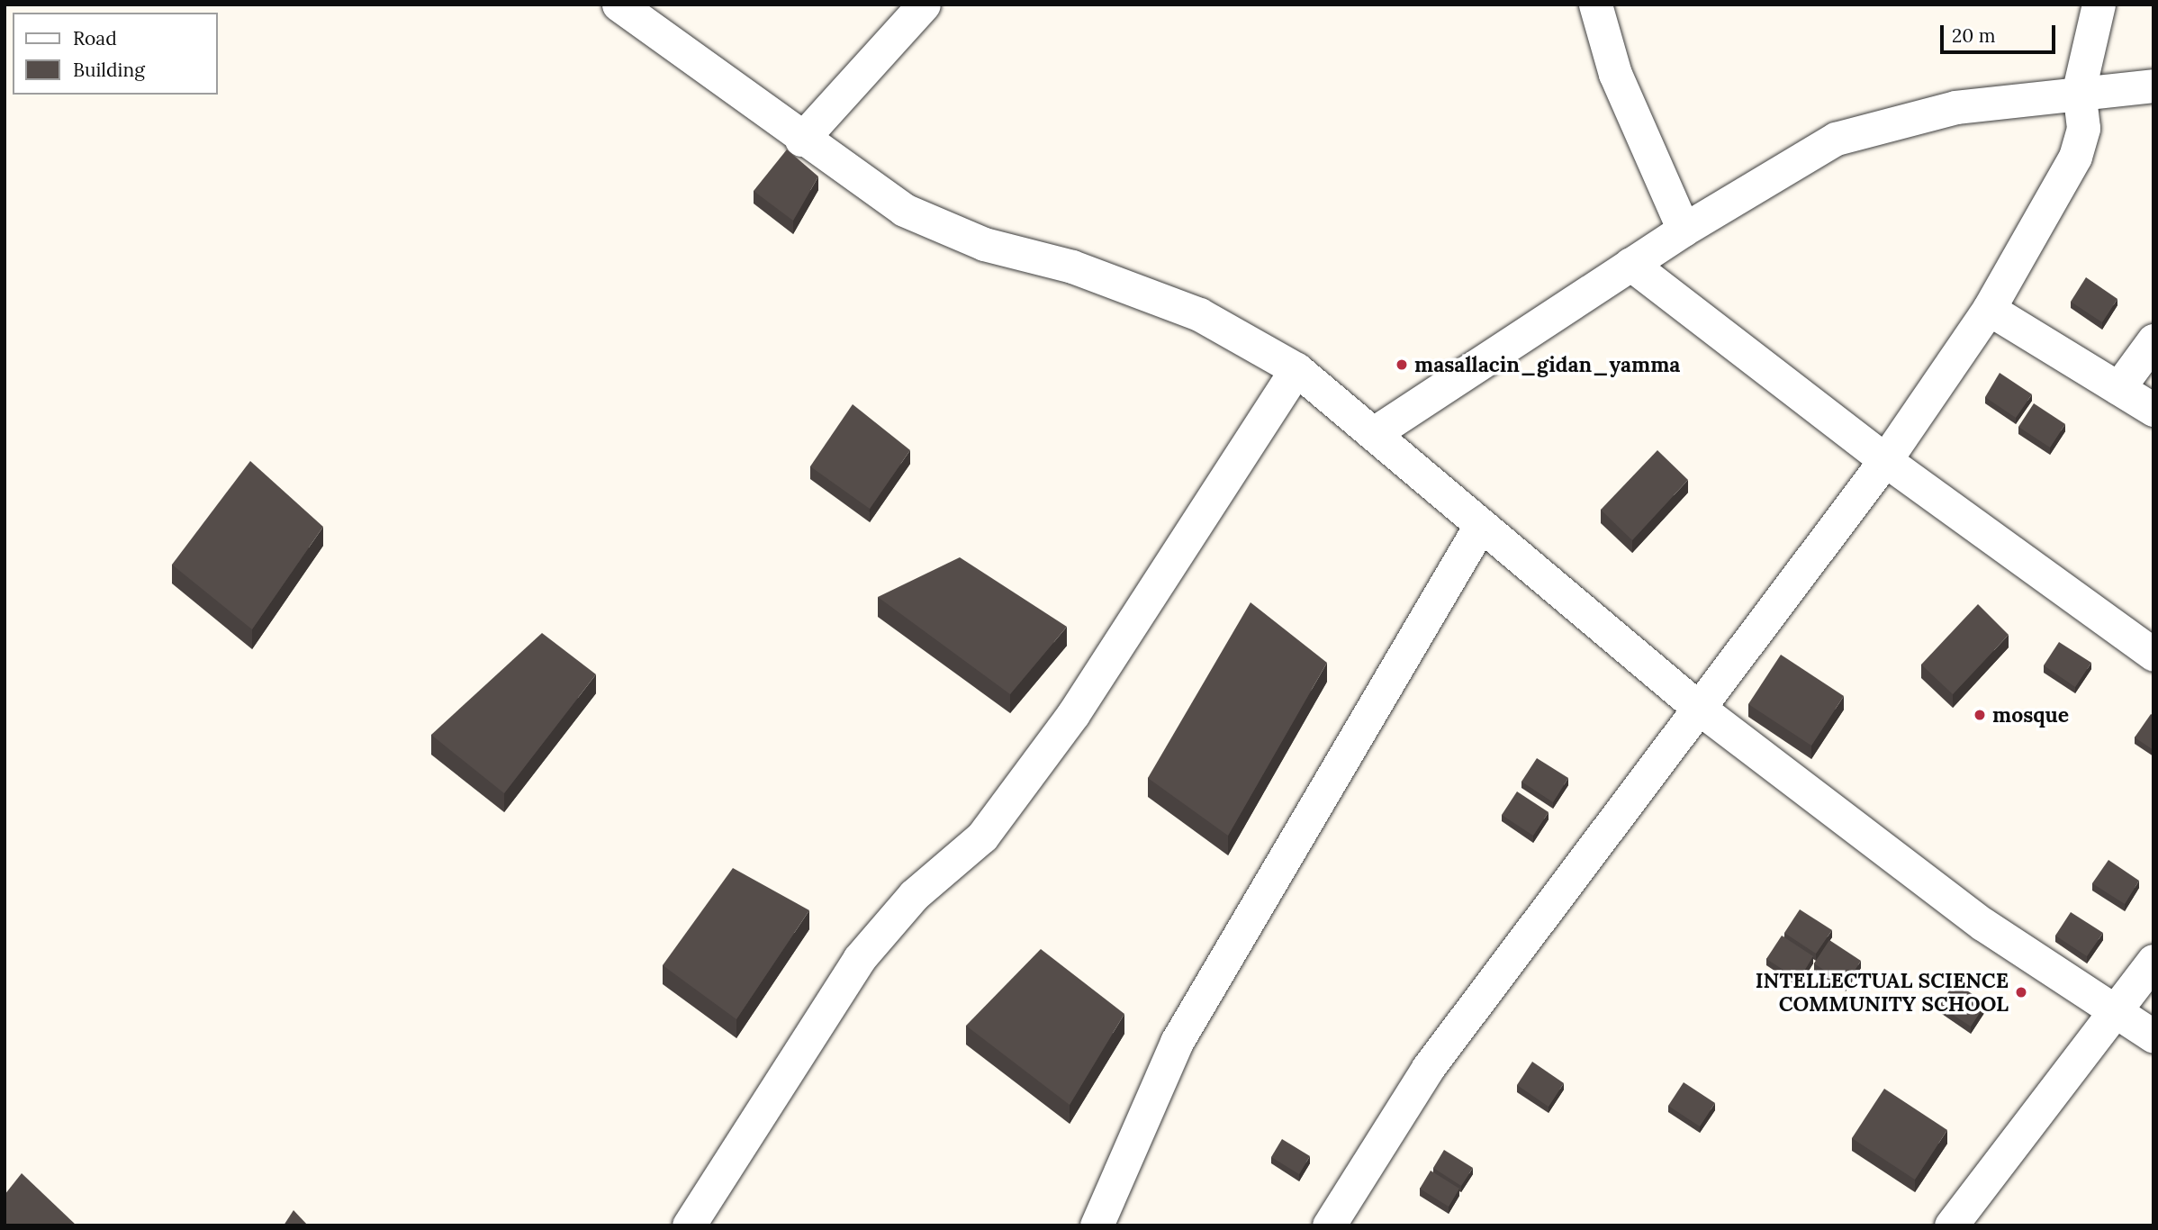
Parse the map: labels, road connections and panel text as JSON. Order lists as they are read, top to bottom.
{
  "places": ["masallacin_gidan_yamma", "mosque", "INTELLECTUAL SCIENCE COMMUNITY SCHOOL"],
  "legend": ["Road", "Building"],
  "scale_bar": "20 m"
}
